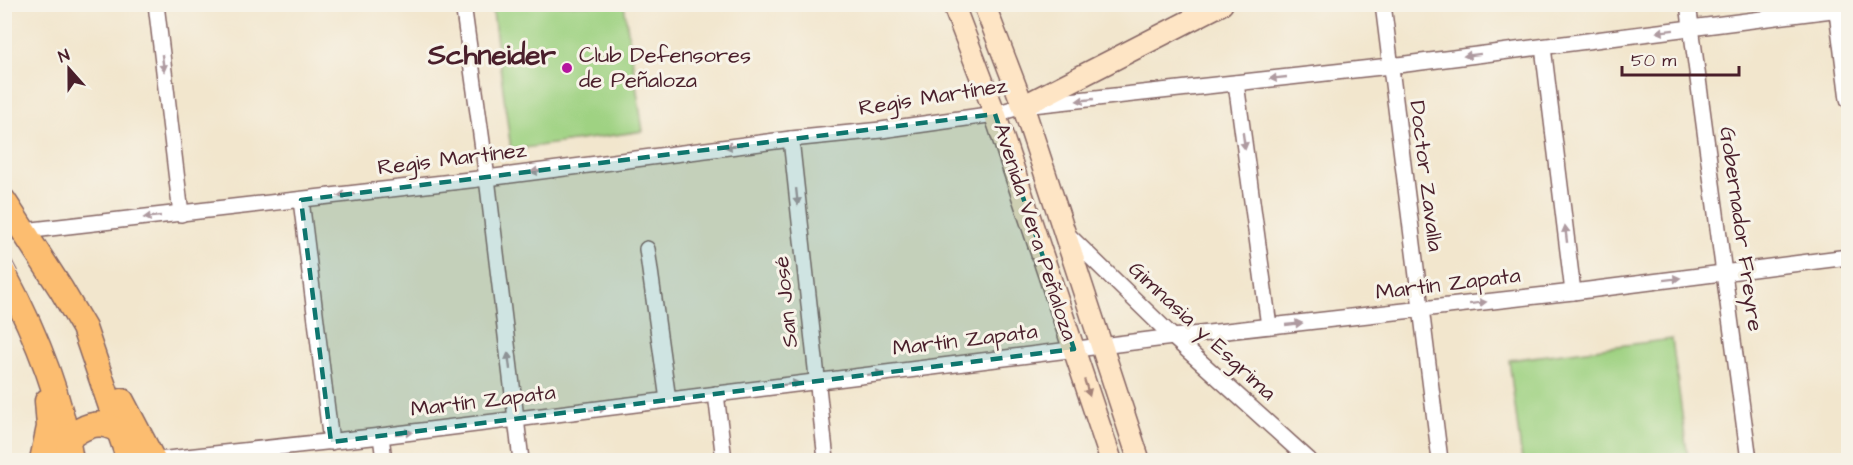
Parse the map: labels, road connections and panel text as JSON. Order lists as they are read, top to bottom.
{
  "streets": {
    "main road": ["Avenida Vera Peñaloza"],
    "street": [
      "Regis Martínez",
      "Doctor Zavalla",
      "Gobernador Freyre",
      "Martín Zapata",
      "San José",
      "Gimnasia y Esgrima"
    ]
  },
  "crossings": [
    ["Regis Martínez", "Doctor Zavalla"],
    ["Regis Martínez", "Gobernador Freyre"],
    ["Regis Martínez", "Avenida Vera Peñaloza"],
    ["Regis Martínez", "San José"],
    ["Doctor Zavalla", "Martín Zapata"],
    ["Gobernador Freyre", "Martín Zapata"],
    ["Avenida Vera Peñaloza", "Martín Zapata"],
    ["Avenida Vera Peñaloza", "Gimnasia y Esgrima"],
    ["Martín Zapata", "San José"],
    ["Martín Zapata", "Gimnasia y Esgrima"]
  ],
  "one_way": ["Regis Martínez", "Martín Zapata", "San José"],
  "districts": ["Schneider"],
  "places": ["Club Defensores de Peñaloza"],
  "scale_bar": "50 m",
  "north": "top"
}
